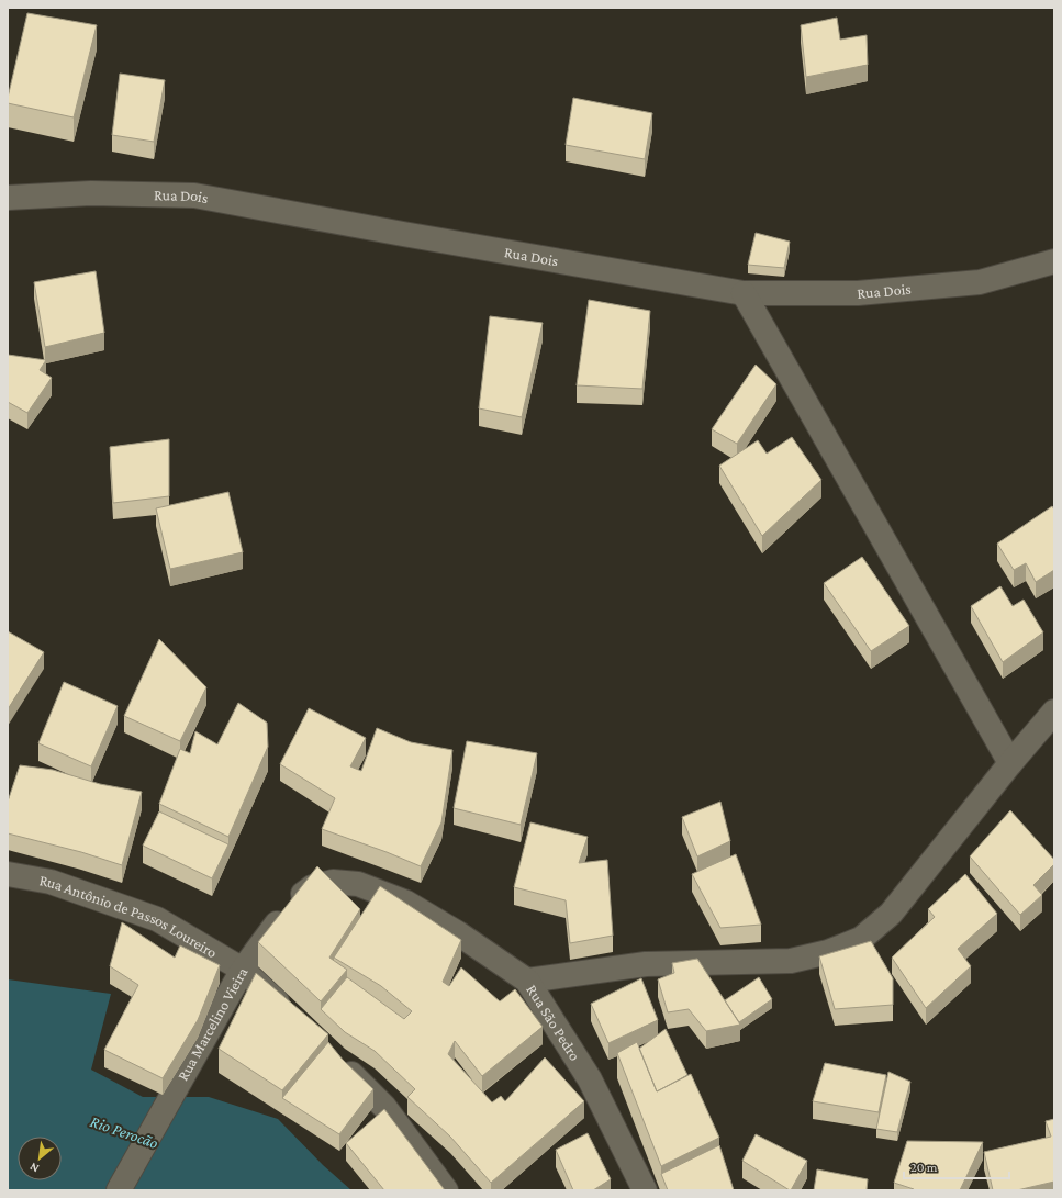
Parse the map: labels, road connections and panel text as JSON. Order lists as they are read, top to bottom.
{
  "streets": {
    "street": [
      "Rua Dois",
      "Rua Antônio de Passos Loureiro",
      "Rua São Pedro",
      "Rua Marcelino Vieira"
    ]
  },
  "crossings": [
    ["Rua Antônio de Passos Loureiro", "Rua Marcelino Vieira"],
    ["Rua São Pedro", "Rua Marcelino Vieira"]
  ],
  "water": ["Rio Perocão"],
  "scale_bar": "20 m",
  "north": "bottom left"
}
